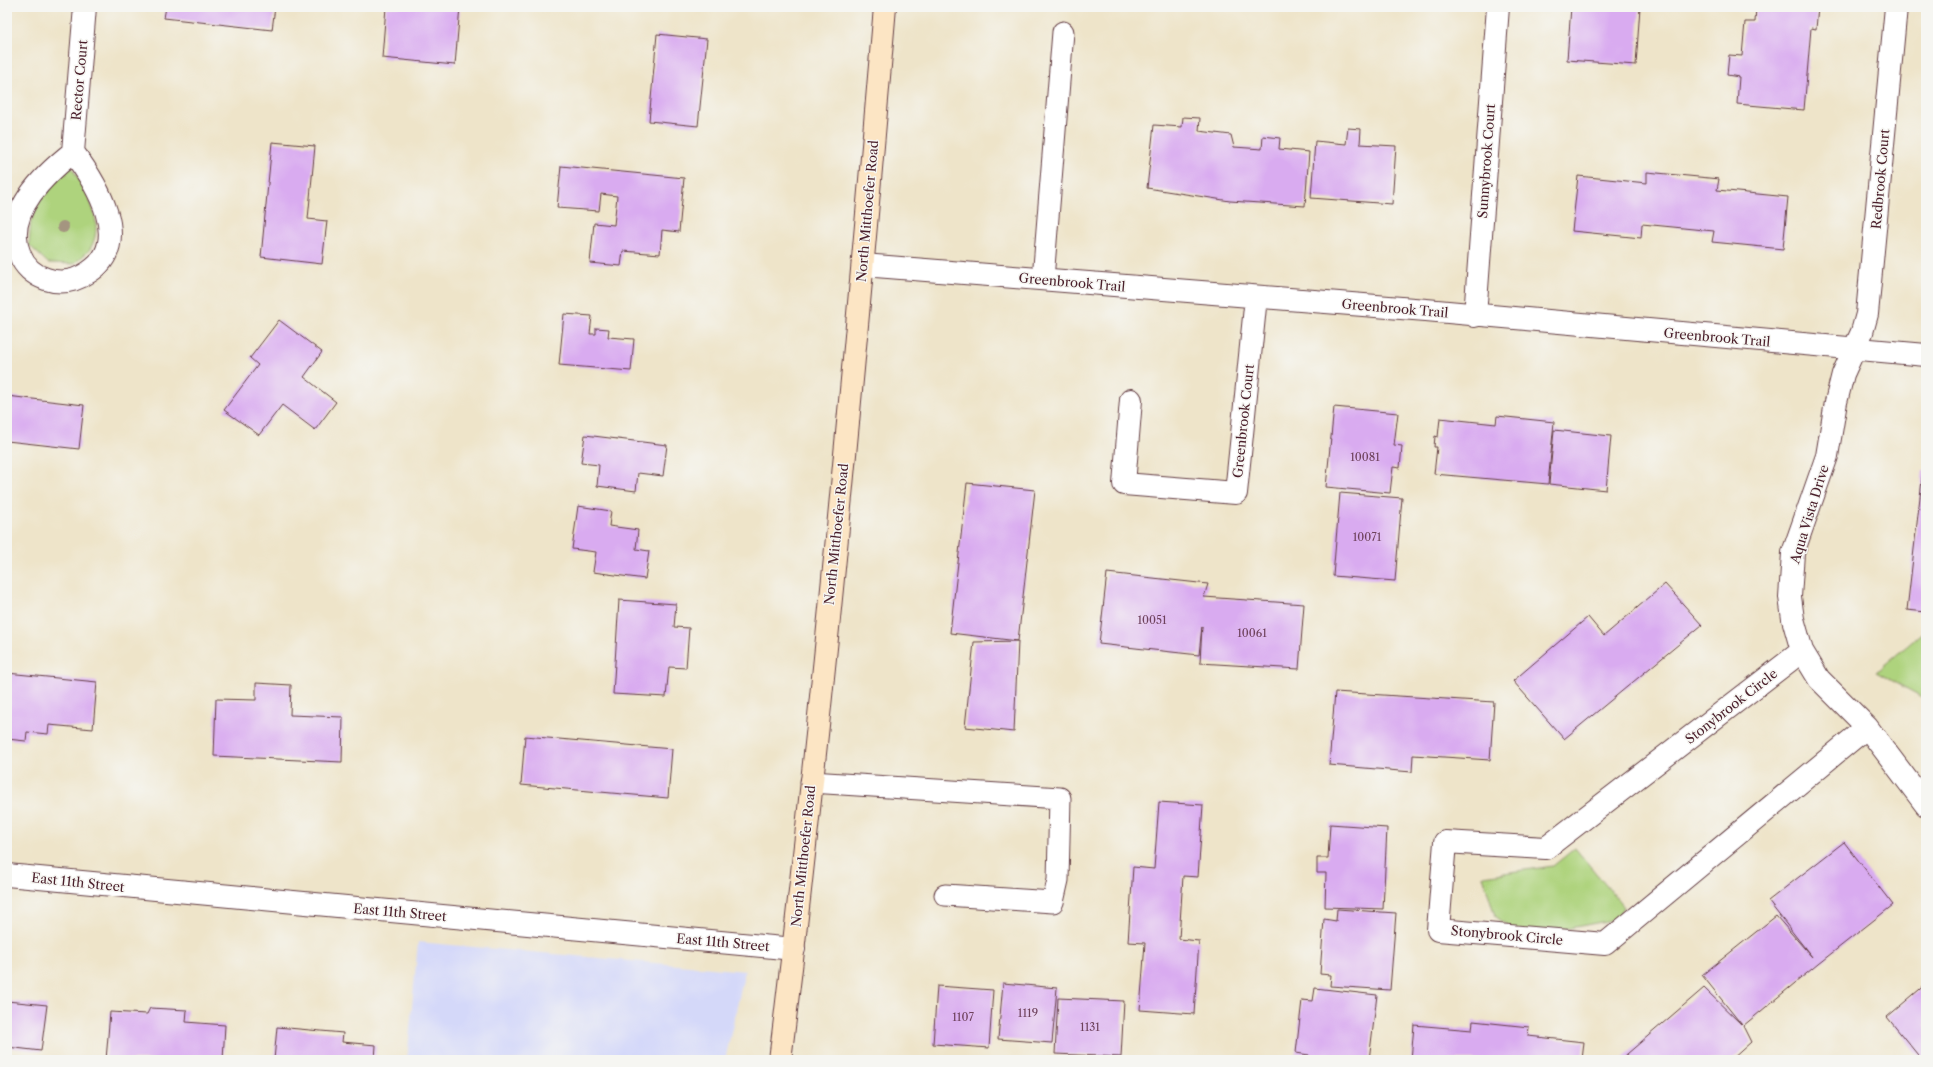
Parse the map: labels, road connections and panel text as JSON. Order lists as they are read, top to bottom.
{
  "streets": {
    "main road": ["North Mitthoefer Road"],
    "street": [
      "Rector Court",
      "Sunnybrook Court",
      "Redbrook Court",
      "Greenbrook Trail",
      "Greenbrook Court",
      "Aqua Vista Drive",
      "Stonybrook Circle",
      "East 11th Street"
    ]
  },
  "crossings": [
    ["Sunnybrook Court", "Greenbrook Trail"],
    ["Redbrook Court", "Greenbrook Trail"],
    ["Redbrook Court", "Aqua Vista Drive"],
    ["North Mitthoefer Road", "Greenbrook Trail"],
    ["North Mitthoefer Road", "East 11th Street"],
    ["Greenbrook Trail", "Greenbrook Court"],
    ["Greenbrook Trail", "Aqua Vista Drive"],
    ["Aqua Vista Drive", "Stonybrook Circle"]
  ],
  "house_numbers": [
    "10081",
    "10071",
    "10051",
    "10061",
    "1119",
    "1107",
    "1131"
  ]
}
